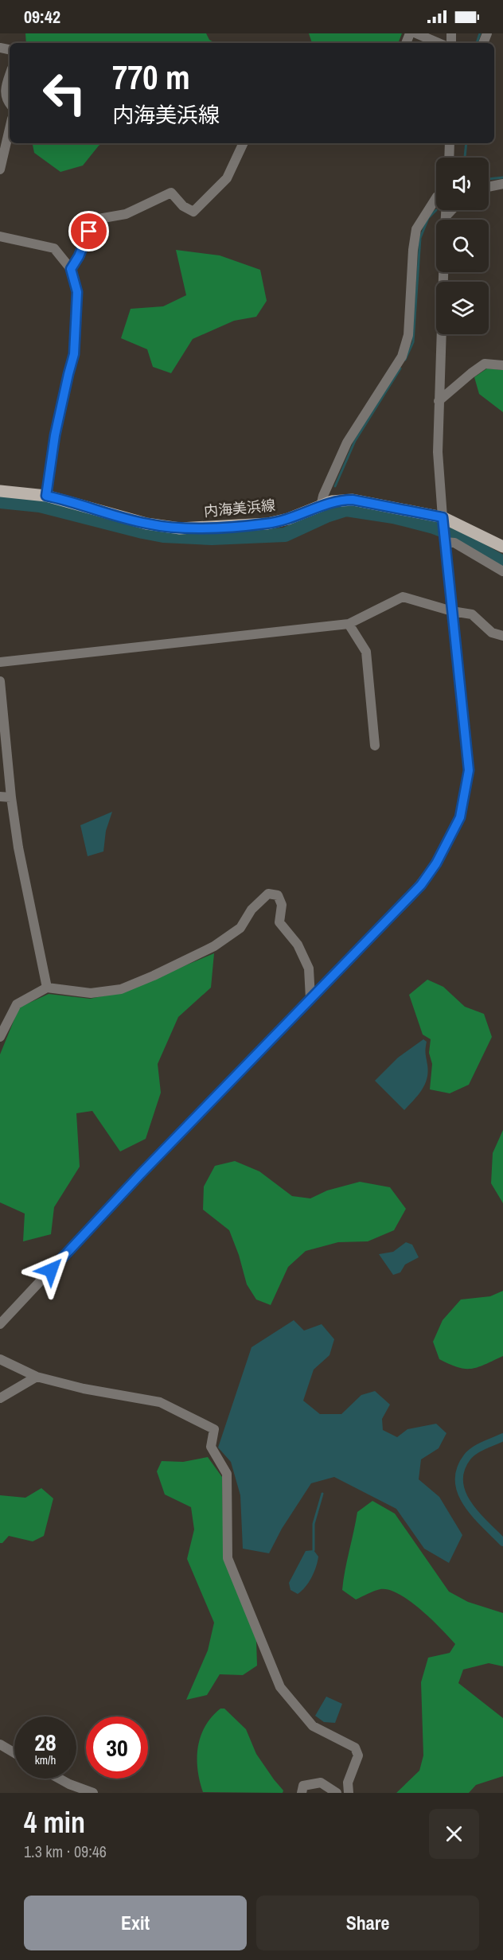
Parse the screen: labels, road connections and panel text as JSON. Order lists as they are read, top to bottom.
{
  "streets": {
    "main road": ["内海美浜線"]
  },
  "page": {
    "status": "09:42",
    "turn": ["770 m", "内海美浜線"],
    "speed": "28 km/h",
    "limit": "30",
    "heading": ["4 min", "1.3 km · 09:46"],
    "buttons": ["Exit", "Share"]
  }
}
